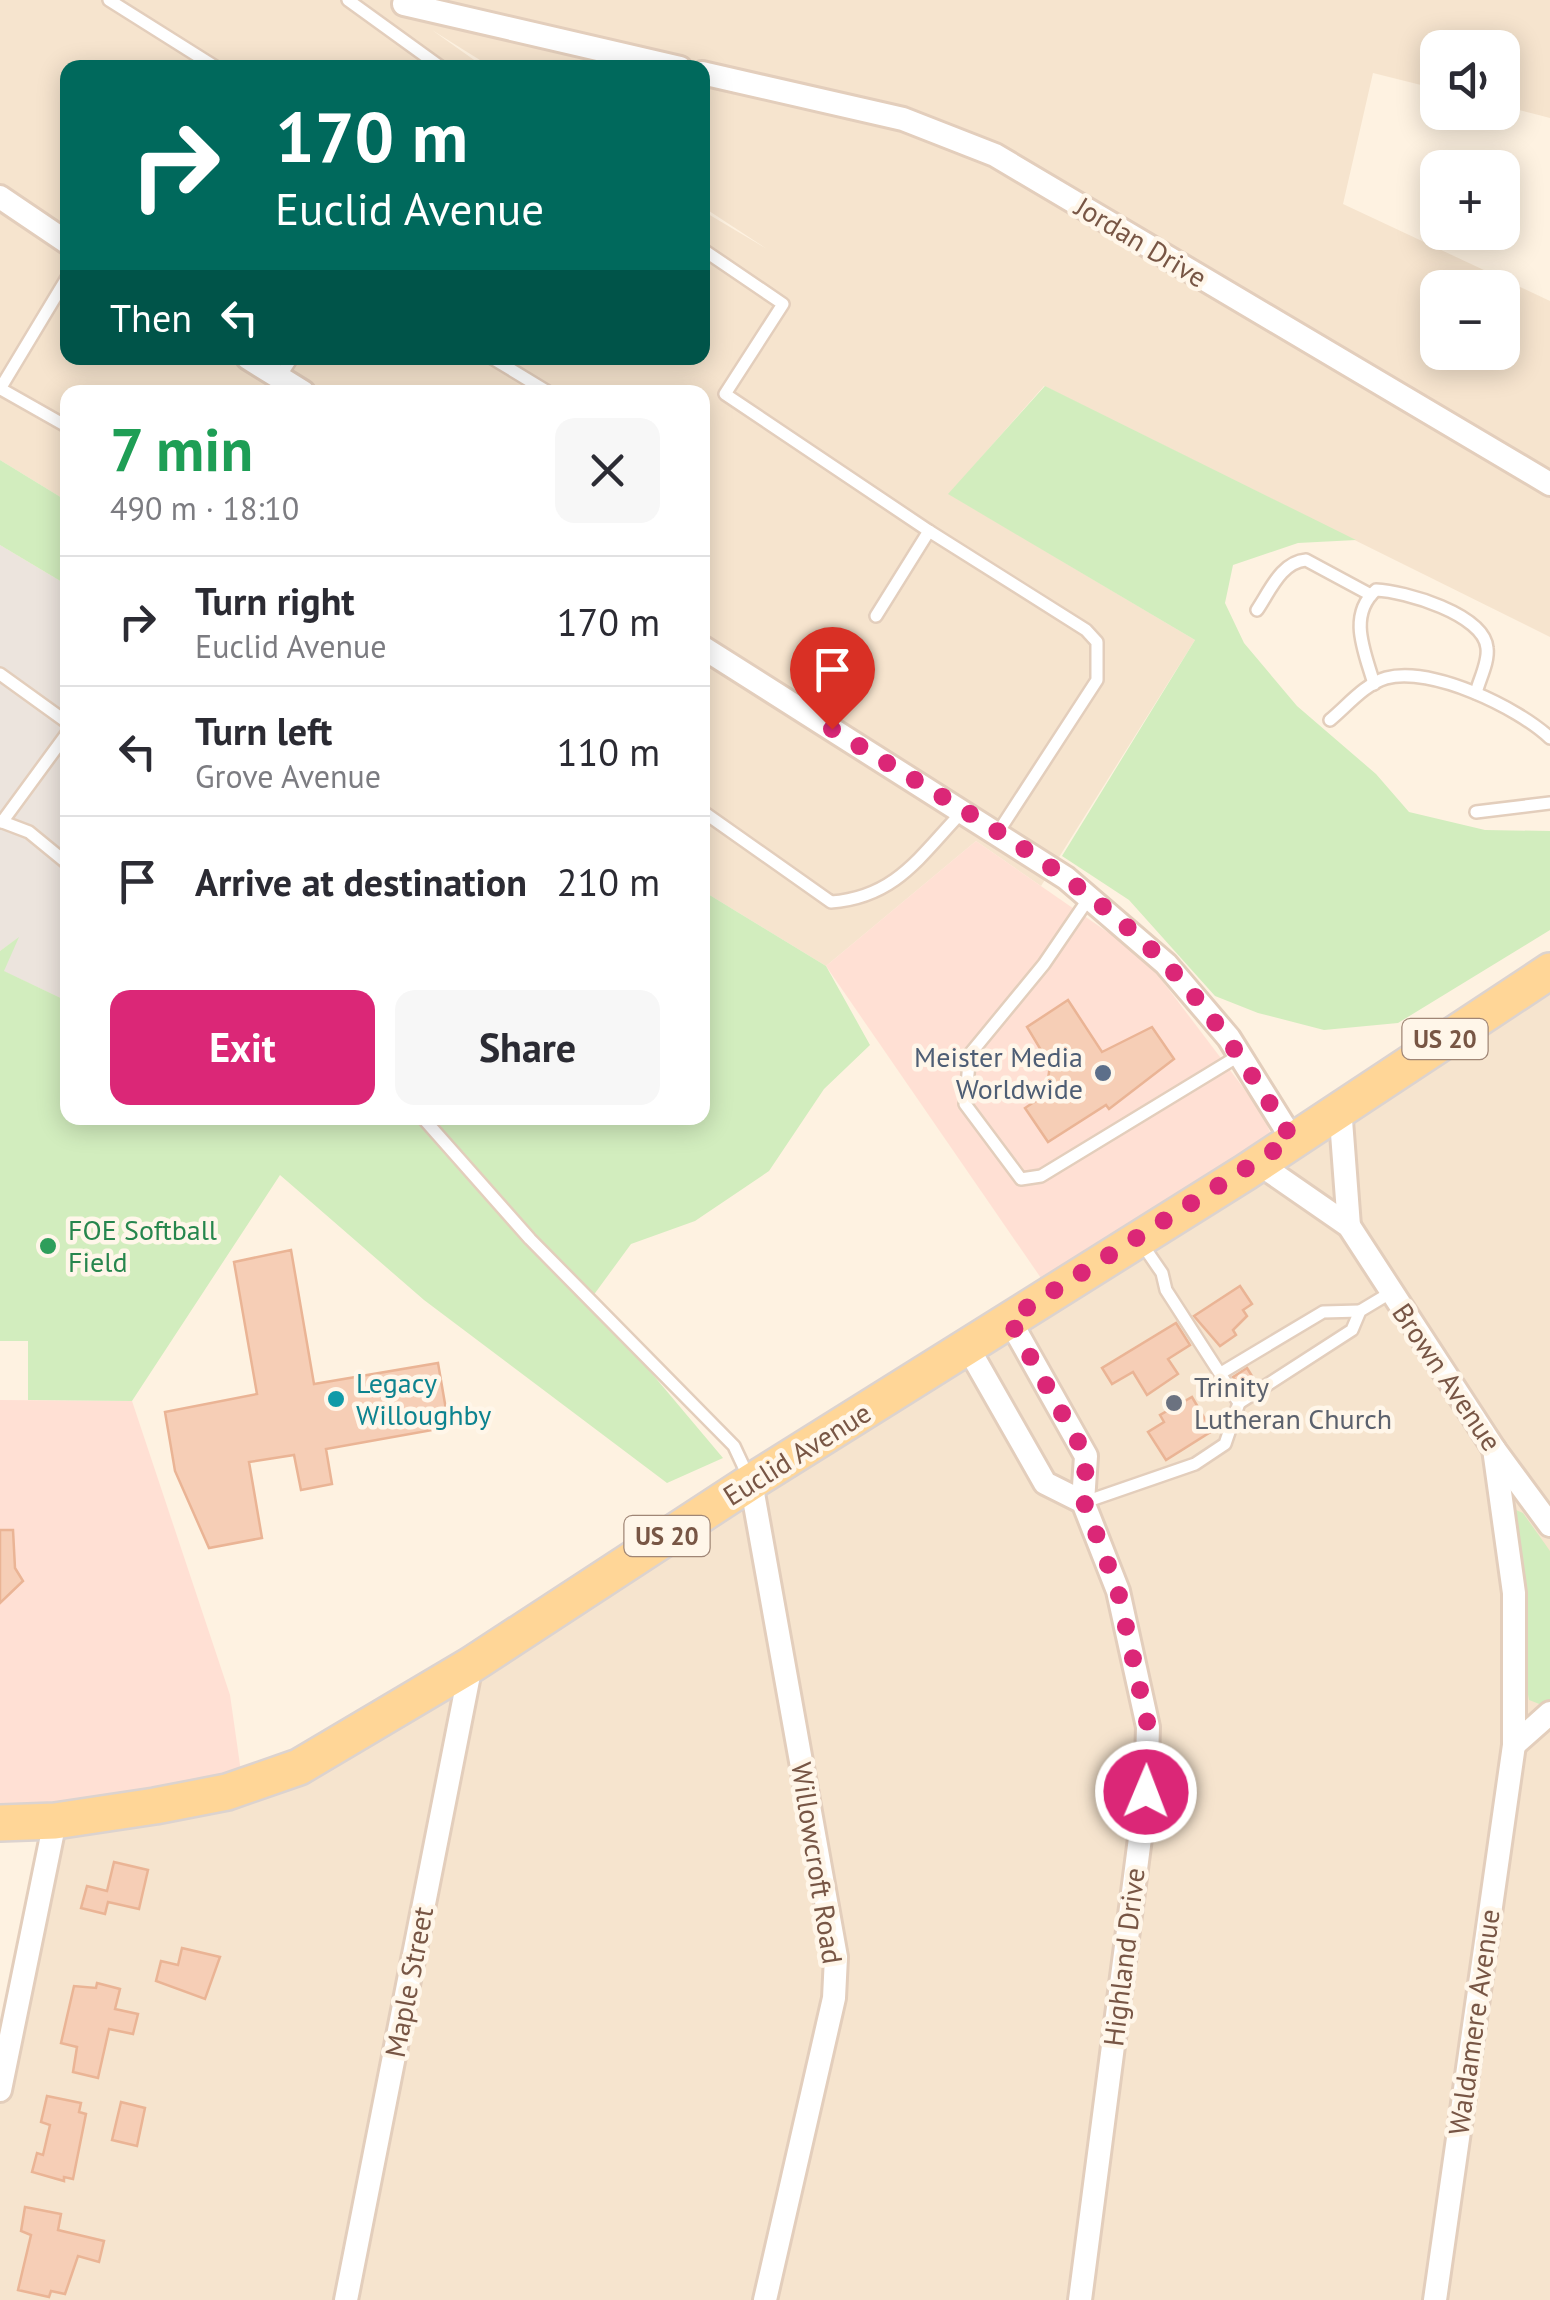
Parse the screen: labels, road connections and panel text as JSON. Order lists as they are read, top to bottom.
{
  "streets": {
    "main road": ["US 20", "Euclid Avenue"],
    "street": [
      "Jordan Drive",
      "Brown Avenue",
      "Willowcroft Road",
      "Highland Drive",
      "Maple Street",
      "Waldamere Avenue"
    ]
  },
  "crossings": [
    ["Brown Avenue", "Euclid Avenue"],
    ["Brown Avenue", "Waldamere Avenue"],
    ["Euclid Avenue", "Willowcroft Road"],
    ["Euclid Avenue", "Highland Drive"],
    ["Euclid Avenue", "Maple Street"]
  ],
  "places": [
    "Meister Media Worldwide",
    "FOE Softball Field",
    "Legacy Willoughby",
    "Trinity Lutheran Church"
  ],
  "page": {
    "map_buttons": ["+", "−"],
    "turn": ["170 m", "Euclid Avenue"],
    "then": "Then",
    "heading": ["7 min", "490 m · 18:10"],
    "list": [
      {
        "name": "Turn right",
        "note": "Euclid Avenue",
        "value": "170 m"
      },
      {
        "name": "Turn left",
        "note": "Grove Avenue",
        "value": "110 m"
      },
      {
        "name": "Arrive at destination",
        "value": "210 m"
      }
    ],
    "buttons": ["Exit", "Share"]
  }
}
